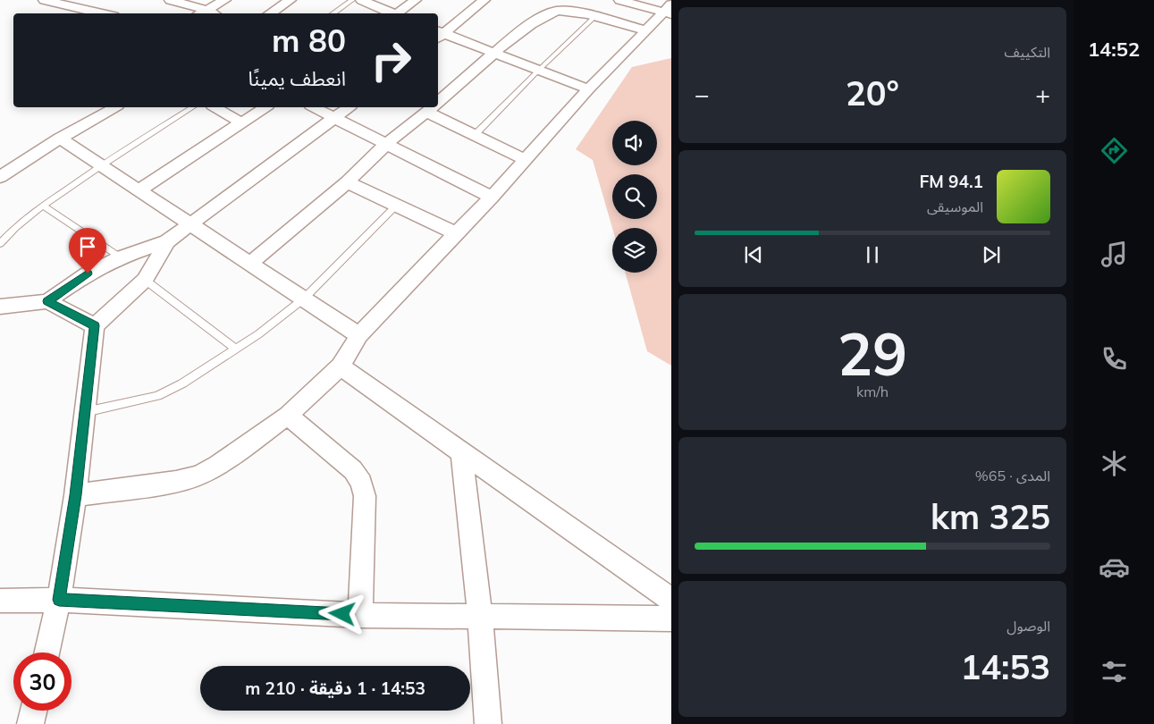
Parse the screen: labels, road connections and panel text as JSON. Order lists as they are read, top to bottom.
{
  "page": {
    "tabs": "14:52",
    "tile": [
      "التكييف",
      ["29", "km/h"],
      ["المدى · 65%", "325 km"],
      ["الوصول", "14:53"]
    ],
    "turn": ["80 m", "انعطف يمينًا"],
    "heat": ["−", "20°", "+"],
    "song": ["94.1 FM", "الموسيقى"],
    "limit": "30",
    "trip": "14:53 · 1 دقيقة · 210 m"
  }
}
